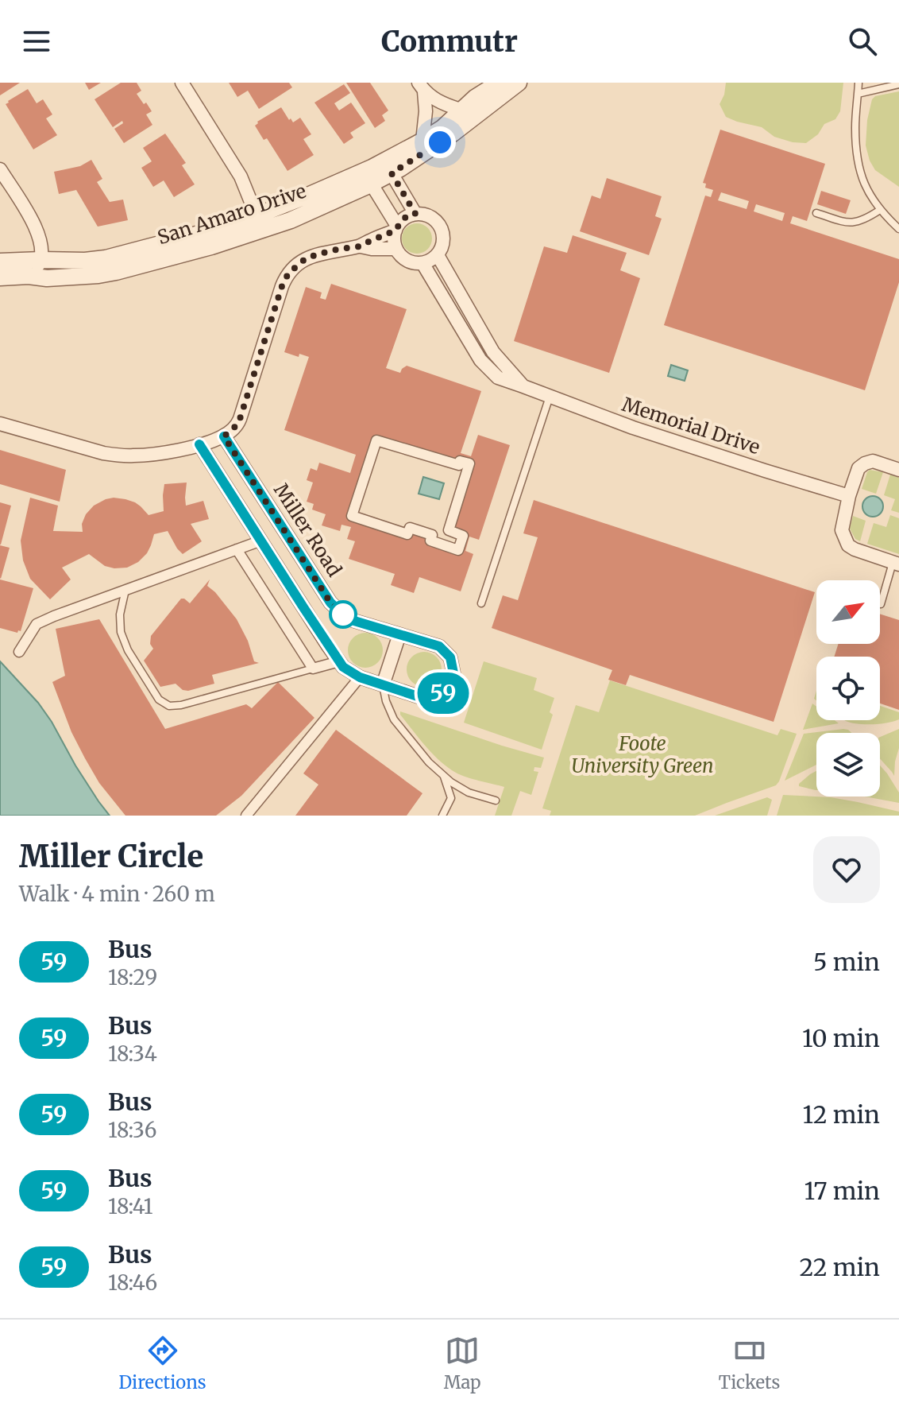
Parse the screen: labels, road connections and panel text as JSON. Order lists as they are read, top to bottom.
{
  "streets": {
    "street": ["San Amaro Drive", "Memorial Drive", "Miller Road"]
  },
  "parks": ["Foote University Green"],
  "lines": ["bus line 59"],
  "north": "top right",
  "page": {
    "header": "Commutr",
    "on_map": "59",
    "heading": ["Miller Circle", "Walk · 4 min · 260 m"],
    "list": [
      {
        "mark": "59",
        "name": "Bus",
        "note": "18:29",
        "value": "5 min"
      },
      {
        "mark": "59",
        "name": "Bus",
        "note": "18:34",
        "value": "10 min"
      },
      {
        "mark": "59",
        "name": "Bus",
        "note": "18:36",
        "value": "12 min"
      },
      {
        "mark": "59",
        "name": "Bus",
        "note": "18:41",
        "value": "17 min"
      },
      {
        "mark": "59",
        "name": "Bus",
        "note": "18:46",
        "value": "22 min"
      }
    ],
    "tabs": ["Directions", "Map", "Tickets"]
  }
}
